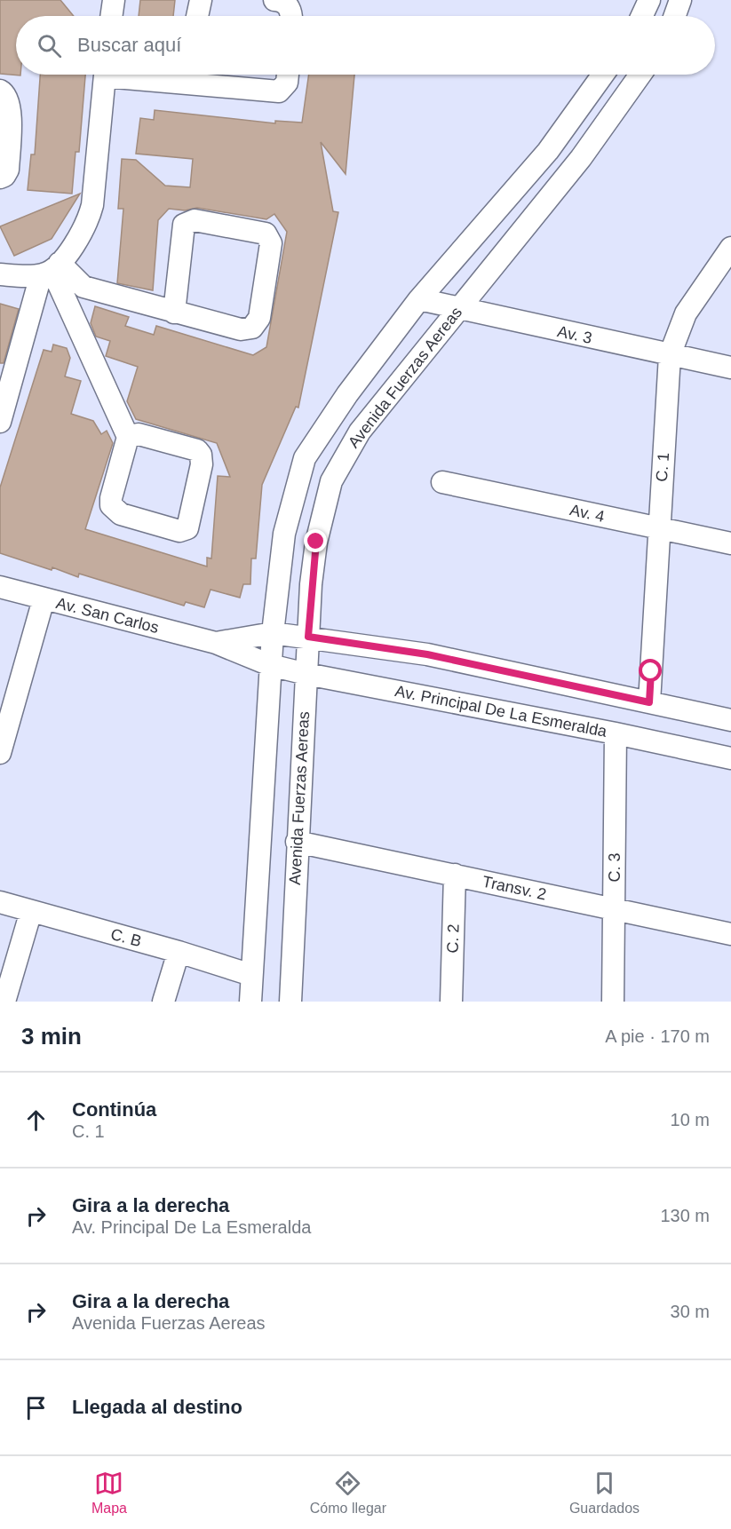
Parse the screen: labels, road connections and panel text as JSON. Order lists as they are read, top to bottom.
{
  "streets": {
    "street": [
      "Av. 3",
      "Avenida Fuerzas Aereas",
      "C. 1",
      "Av. 4",
      "Av. San Carlos",
      "Av. Principal De La Esmeralda",
      "C. 3",
      "Transv. 2",
      "C. B",
      "C. 2"
    ]
  },
  "crossings": [
    ["Av. 3", "Avenida Fuerzas Aereas"],
    ["Av. 3", "C. 1"],
    ["Avenida Fuerzas Aereas", "Av. San Carlos"],
    ["Avenida Fuerzas Aereas", "Av. Principal De La Esmeralda"],
    ["Avenida Fuerzas Aereas", "Transv. 2"],
    ["Avenida Fuerzas Aereas", "C. B"],
    ["C. 1", "Av. 4"],
    ["Av. San Carlos", "Av. Principal De La Esmeralda"],
    ["Av. Principal De La Esmeralda", "C. 3"],
    ["C. 3", "Transv. 2"],
    ["Transv. 2", "C. 2"]
  ],
  "page": {
    "search": "Buscar aquí",
    "heading": ["3 min", "A pie · 170 m"],
    "list": [
      ["Continúa", "C. 1", "10 m"],
      ["Gira a la derecha", "Av. Principal De La Esmeralda", "130 m"],
      ["Gira a la derecha", "Avenida Fuerzas Aereas", "30 m"],
      "Llegada al destino"
    ],
    "nav": ["Mapa", "Cómo llegar", "Guardados"]
  }
}
